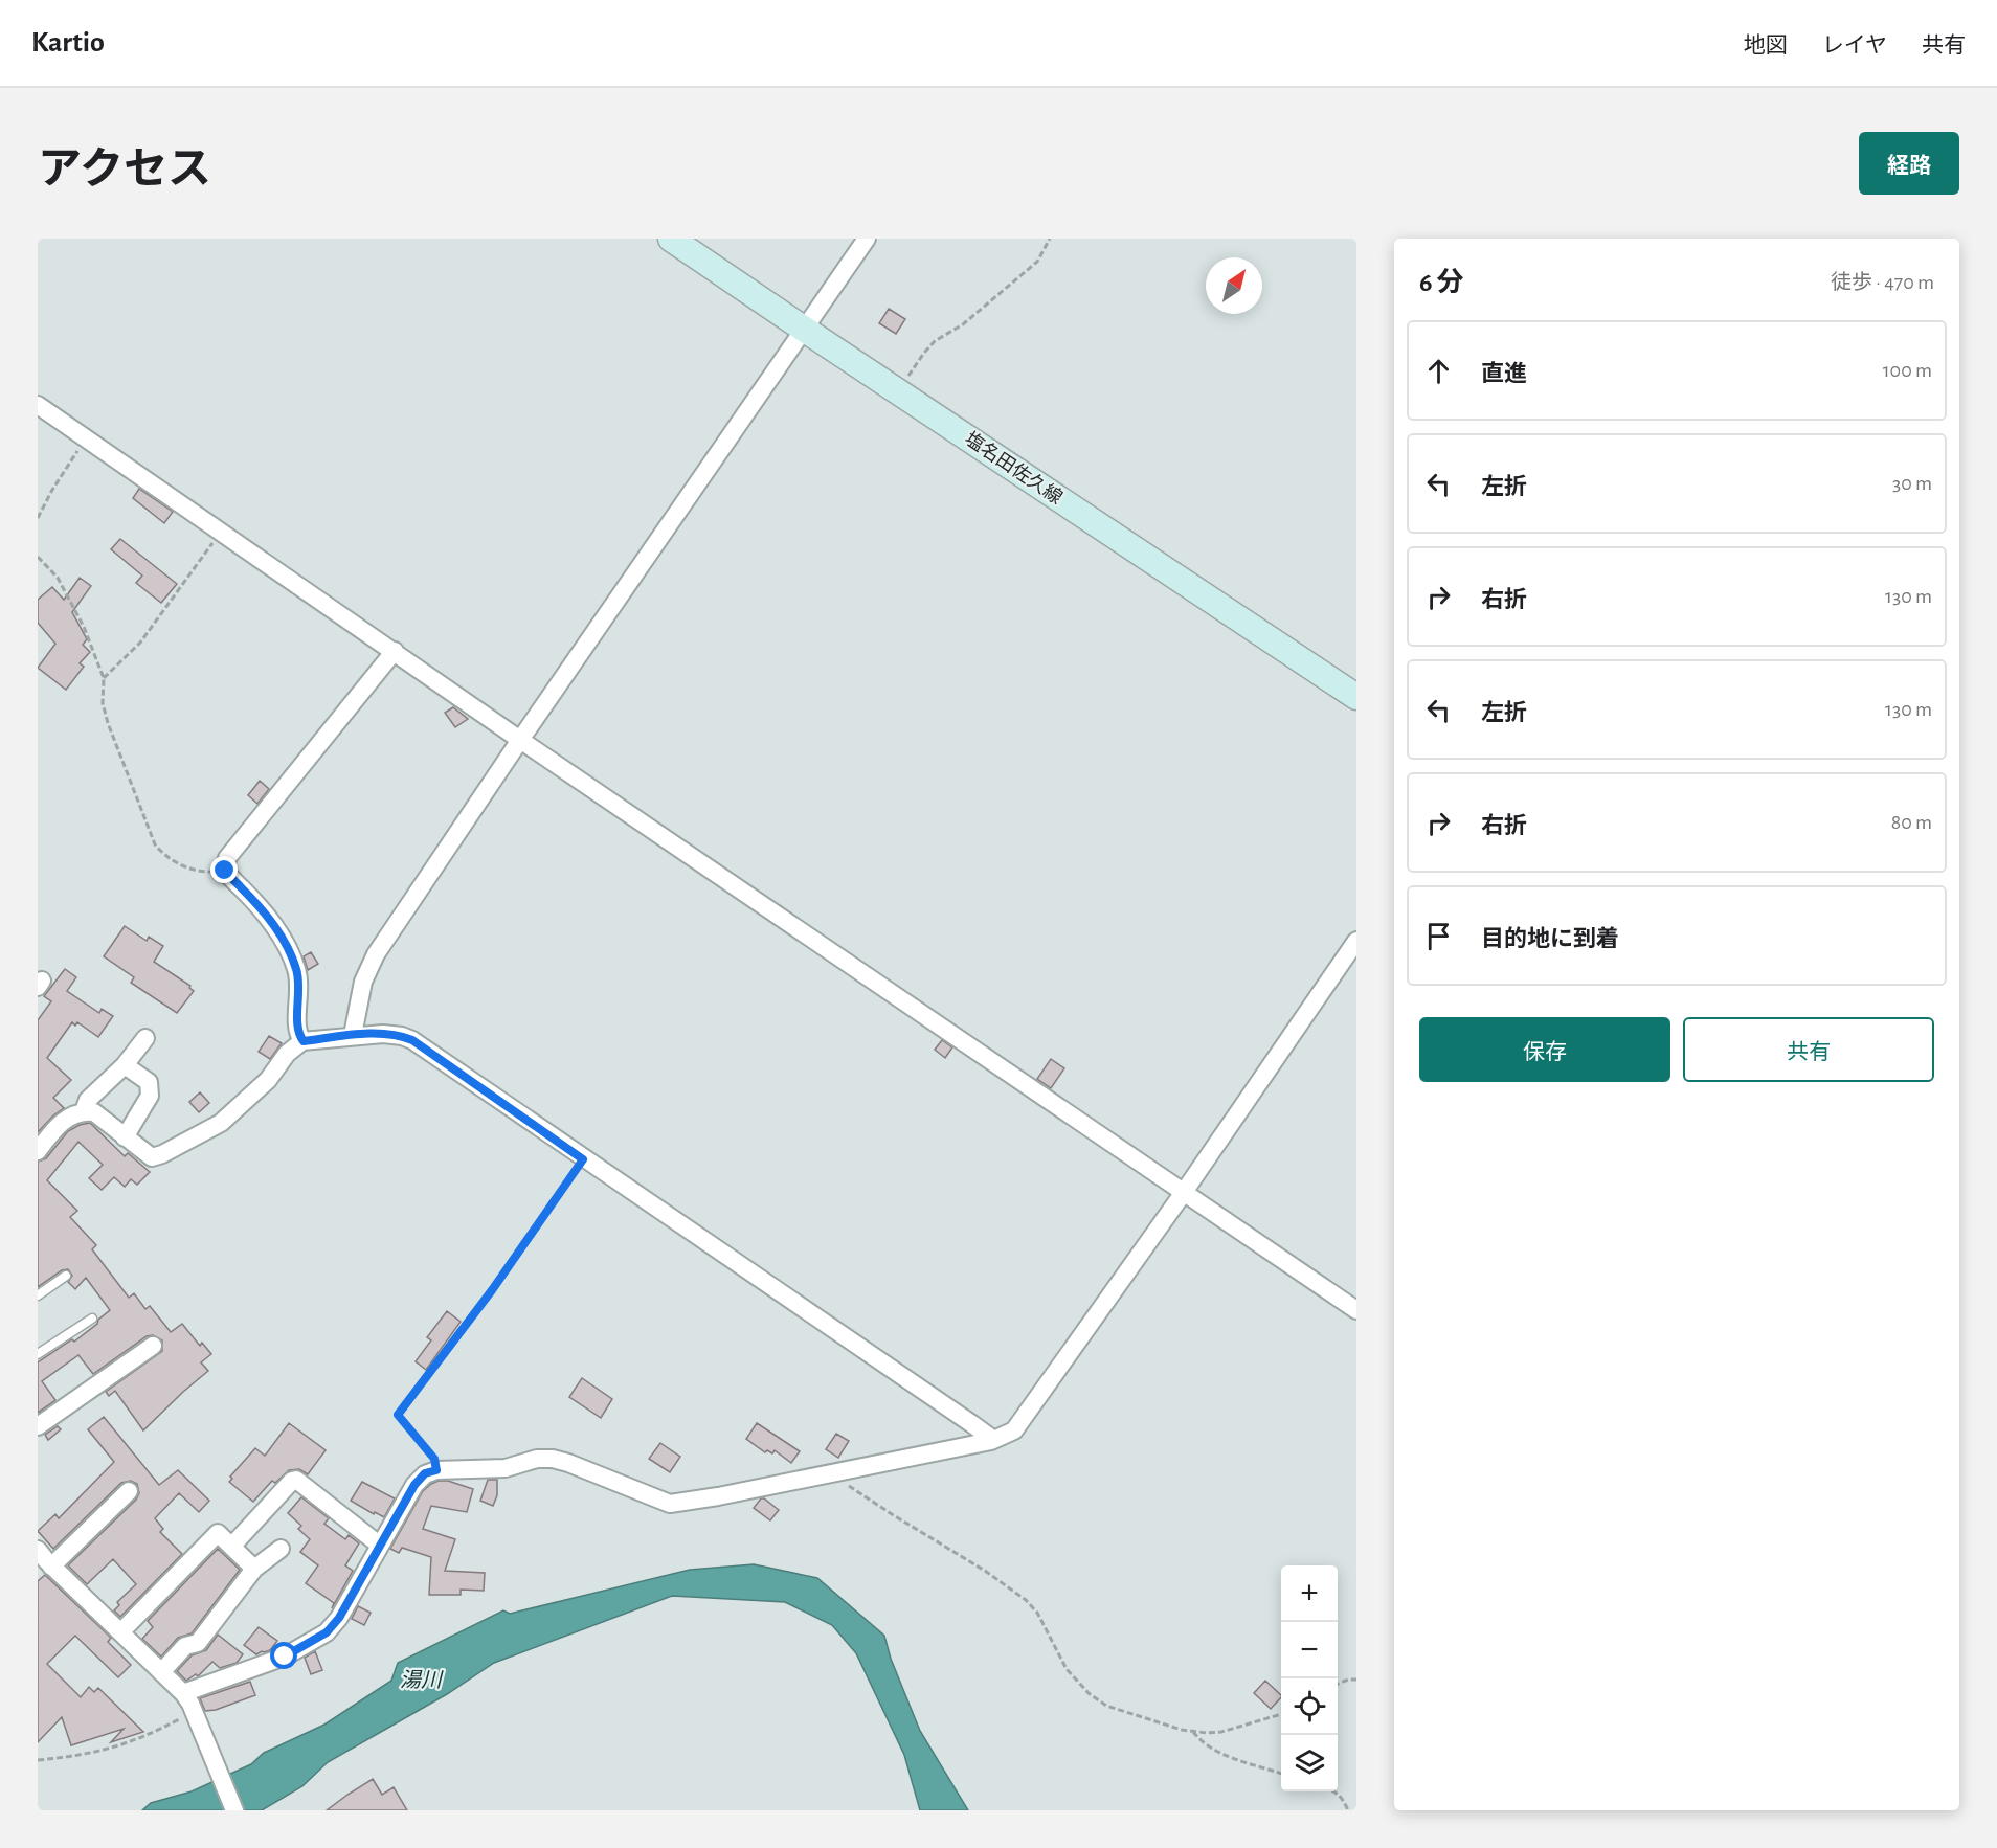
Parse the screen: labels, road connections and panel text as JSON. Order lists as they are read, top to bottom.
{
  "streets": {
    "main road": ["塩名田佐久線"]
  },
  "water": ["湯川"],
  "north": "top right",
  "page": {
    "header": "Kartio",
    "nav": ["地図", "レイヤ", "共有"],
    "title": "アクセス",
    "buttons": [
      "経路",
      ["保存", "共有"]
    ],
    "heading": ["6 分", "徒歩 · 470 m"],
    "list": [
      ["直進", "100 m"],
      ["左折", "30 m"],
      ["右折", "130 m"],
      ["左折", "130 m"],
      ["右折", "80 m"],
      "目的地に到着"
    ],
    "map_buttons": ["+", "−"]
  }
}
